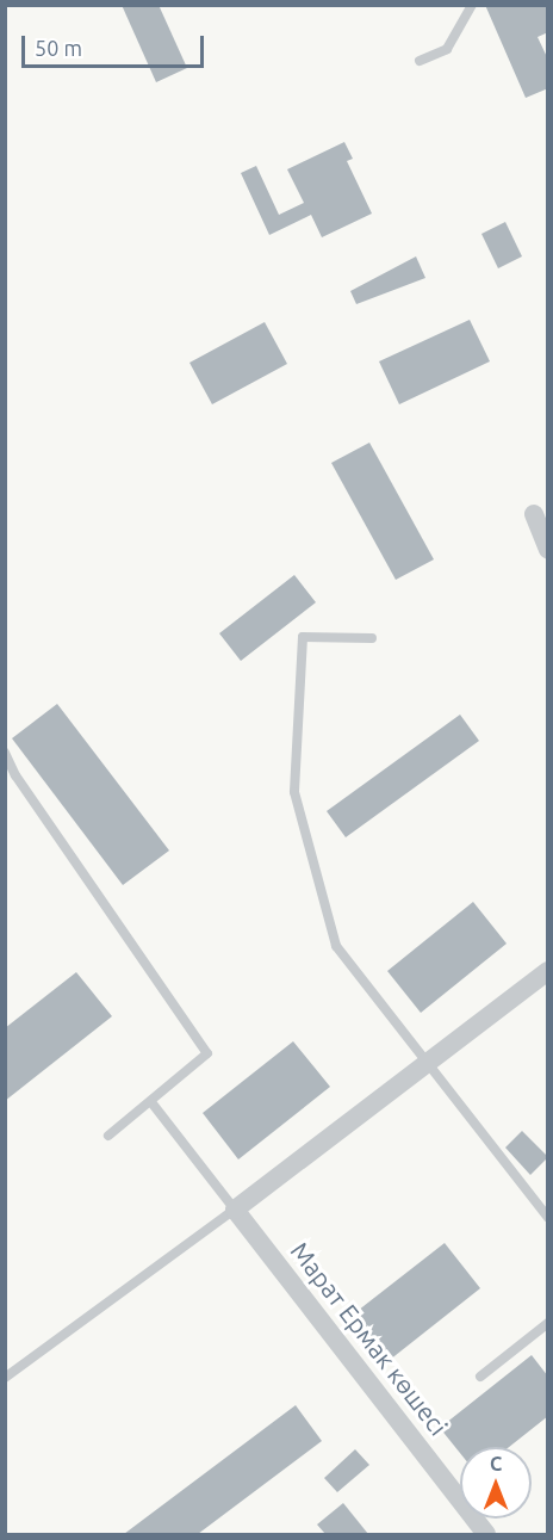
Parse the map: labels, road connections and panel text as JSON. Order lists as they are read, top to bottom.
{
  "streets": {
    "street": ["Марат Ермак көшесі"]
  },
  "scale_bar": "50 m",
  "north": "top"
}
